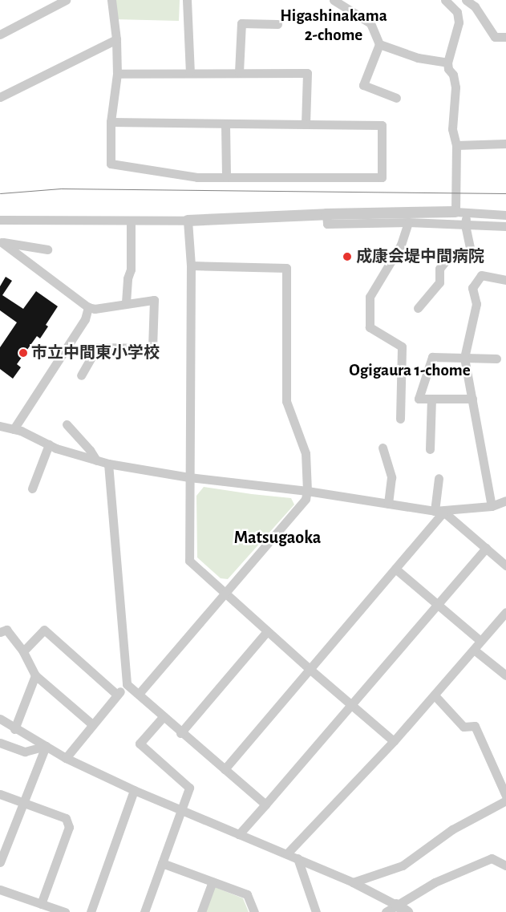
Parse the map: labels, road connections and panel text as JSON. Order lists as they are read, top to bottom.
{
  "districts": ["Higashinakama 2-chome", "Ogigaura 1-chome", "Matsugaoka"],
  "places": ["成康会堤中間病院", "市立中間東小学校"]
}
